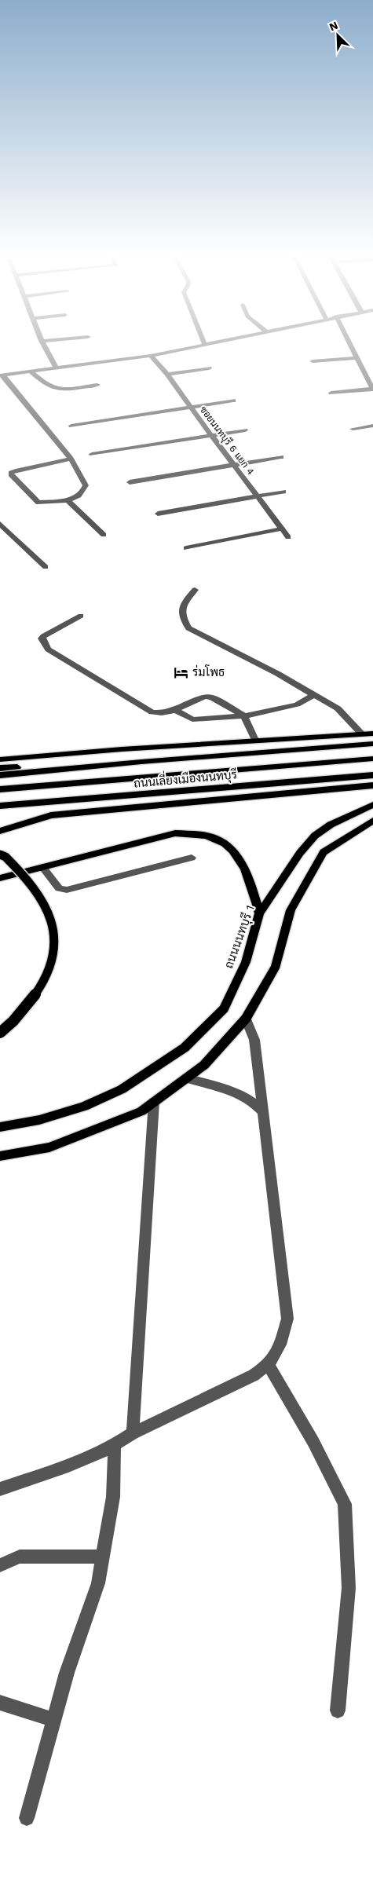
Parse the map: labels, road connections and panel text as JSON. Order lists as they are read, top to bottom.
{
  "streets": {
    "main road": ["ถนนเลี่ยงเมืองนนทบุรี", "ถนนนนทบุรี 1"],
    "street": ["ซอยนนทบุรี 6 แยก 4"]
  },
  "places": {
    "hotel": ["ร่มโพธ"]
  },
  "north": "top left"
}
